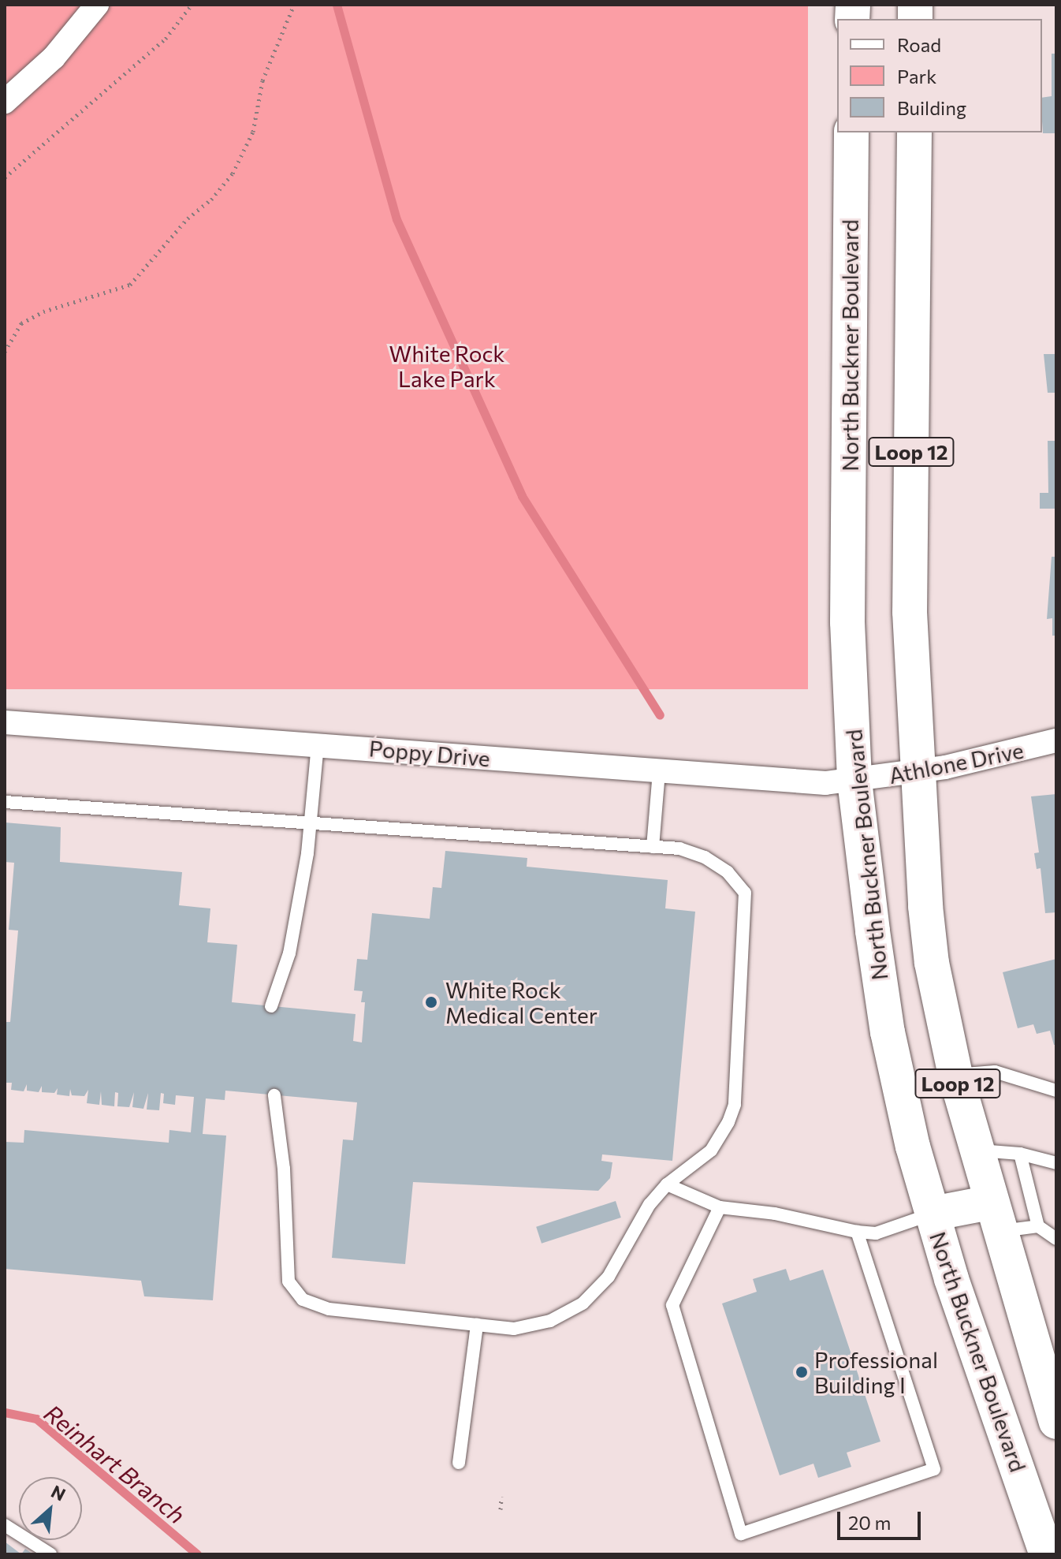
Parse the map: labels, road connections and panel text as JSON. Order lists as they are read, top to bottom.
{
  "streets": {
    "main road": ["North Buckner Boulevard", "Loop 12"],
    "street": ["Poppy Drive", "Athlone Drive"]
  },
  "crossings": [
    ["North Buckner Boulevard", "Poppy Drive"],
    ["North Buckner Boulevard", "Athlone Drive"],
    ["Loop 12", "Athlone Drive"],
    ["Poppy Drive", "Athlone Drive"]
  ],
  "water": ["Reinhart Branch"],
  "parks": ["White Rock Lake Park"],
  "places": ["White Rock Medical Center", "Professional Building I"],
  "legend": ["Road", "Park", "Building"],
  "scale_bar": "20 m",
  "north": "top right"
}
